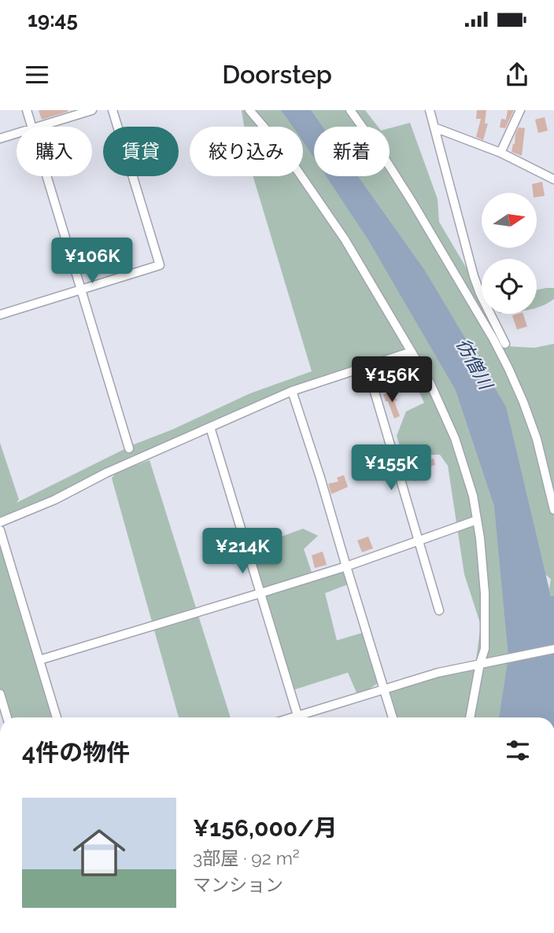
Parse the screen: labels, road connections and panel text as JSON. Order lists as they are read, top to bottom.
{
  "water": ["彷僧川"],
  "north": "right",
  "page": {
    "status": "19:45",
    "header": "Doorstep",
    "chip": [
      "購入",
      "賃貸",
      "絞り込み",
      "新着"
    ],
    "price": [
      "¥106K",
      "¥156K",
      "¥155K",
      "¥214K"
    ],
    "heading": "4件の物件",
    "list": [
      {
        "name": "¥156,000/月",
        "note": "3部屋 · 92 m² · マンション"
      }
    ]
  }
}
